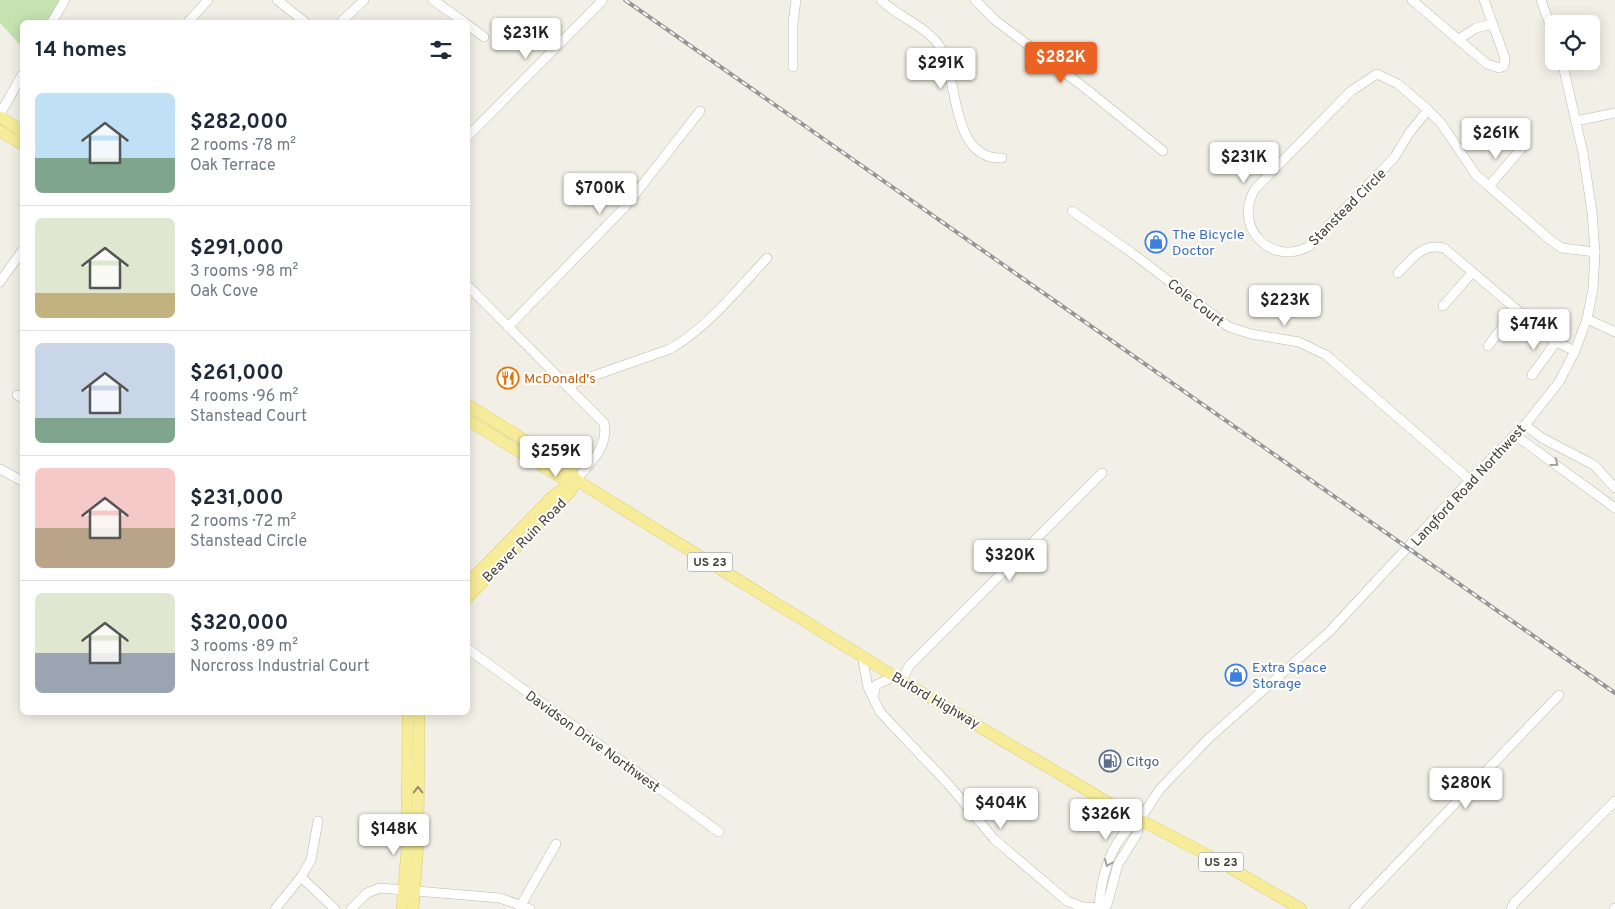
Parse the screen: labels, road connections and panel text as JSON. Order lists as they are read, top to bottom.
{
  "streets": {
    "main road": ["Beaver Ruin Road", "US 23", "Buford Highway"],
    "street": [
      "Stanstead Circle",
      "Cole Court",
      "Langford Road Northwest",
      "Davidson Drive Northwest"
    ]
  },
  "crossings": [
    ["Stanstead Circle", "Langford Road Northwest"],
    ["Cole Court", "Langford Road Northwest"],
    ["Langford Road Northwest", "Buford Highway"],
    ["Beaver Ruin Road", "Buford Highway"]
  ],
  "places": {
    "shop": ["The Bicycle Doctor", "Extra Space Storage"],
    "restaurant": ["McDonald's"],
    "fuel station": ["Citgo"]
  },
  "page": {
    "price": [
      "$231K",
      "$282K",
      "$291K",
      "$261K",
      "$231K",
      "$700K",
      "$223K",
      "$474K",
      "$259K",
      "$320K",
      "$280K",
      "$404K",
      "$326K",
      "$148K"
    ],
    "heading": "14 homes",
    "list": [
      {
        "name": "$282,000",
        "note": "2 rooms · 78 m² · Oak Terrace"
      },
      {
        "name": "$291,000",
        "note": "3 rooms · 98 m² · Oak Cove"
      },
      {
        "name": "$261,000",
        "note": "4 rooms · 96 m² · Stanstead Court"
      },
      {
        "name": "$231,000",
        "note": "2 rooms · 72 m² · Stanstead Circle"
      },
      {
        "name": "$320,000",
        "note": "3 rooms · 89 m² · Norcross Industrial Court"
      }
    ]
  }
}
